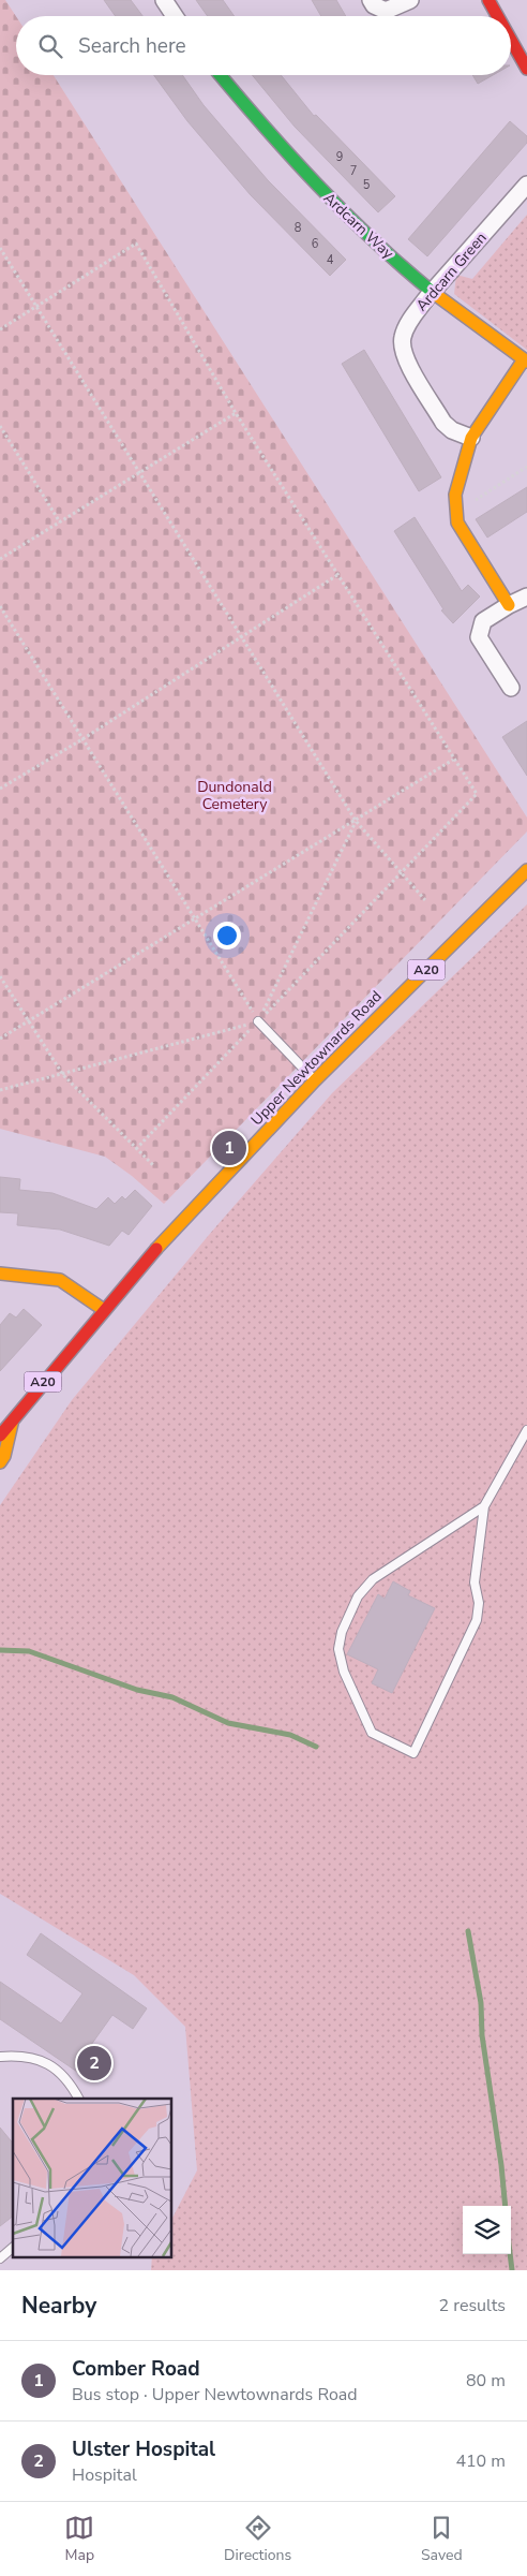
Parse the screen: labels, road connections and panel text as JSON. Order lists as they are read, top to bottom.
{
  "streets": {
    "main road": ["Ardcarn Way", "A20", "Upper Newtownards Road"],
    "street": ["Ardcarn Green"]
  },
  "crossings": [
    ["Ardcarn Way", "Ardcarn Green"]
  ],
  "parks": ["Dundonald Cemetery"],
  "house_numbers": [
    "9",
    "7",
    "5",
    "8",
    "6",
    "4"
  ],
  "page": {
    "search": "Search here",
    "pins": ["1", "2"],
    "heading": ["Nearby", "2 results"],
    "list": [
      {
        "mark": "1",
        "name": "Comber Road",
        "note": "Bus stop · Upper Newtownards Road",
        "value": "80 m"
      },
      {
        "mark": "2",
        "name": "Ulster Hospital",
        "note": "Hospital",
        "value": "410 m"
      }
    ],
    "nav": ["Map", "Directions", "Saved"]
  }
}
